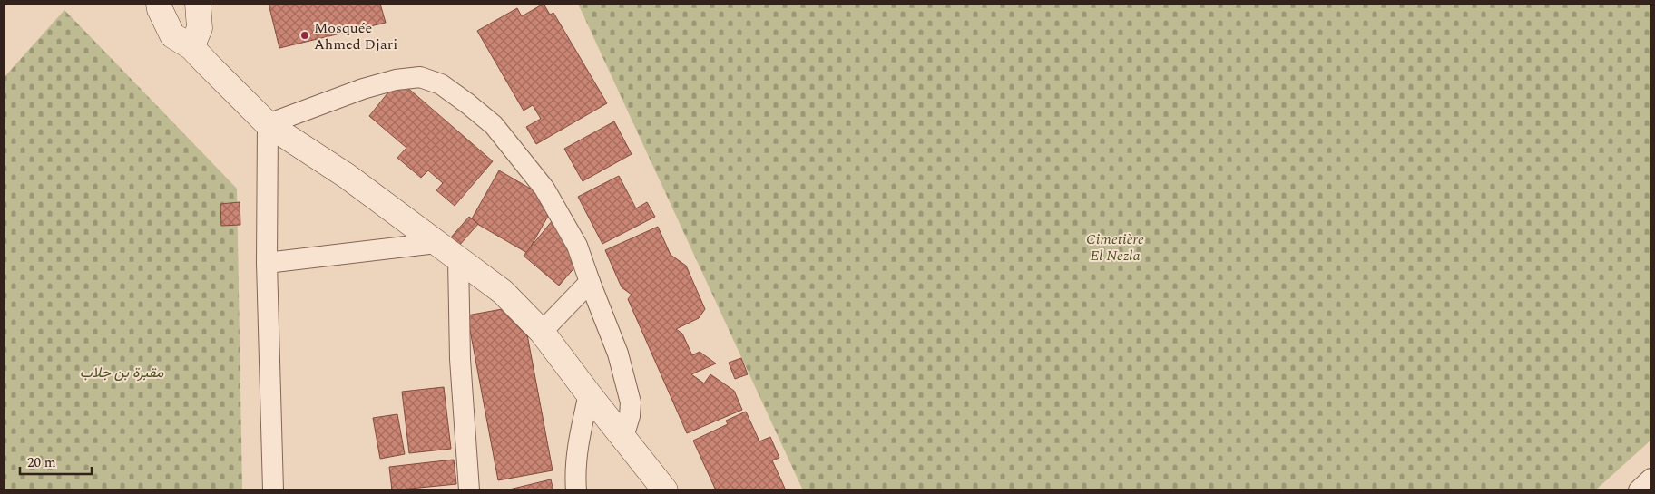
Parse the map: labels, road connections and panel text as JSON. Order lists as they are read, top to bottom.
{
  "parks": ["Cimetière El Nezla", "مقبرة بن جلاب"],
  "places": ["Mosquée Ahmed Djari"],
  "scale_bar": "20 m"
}
